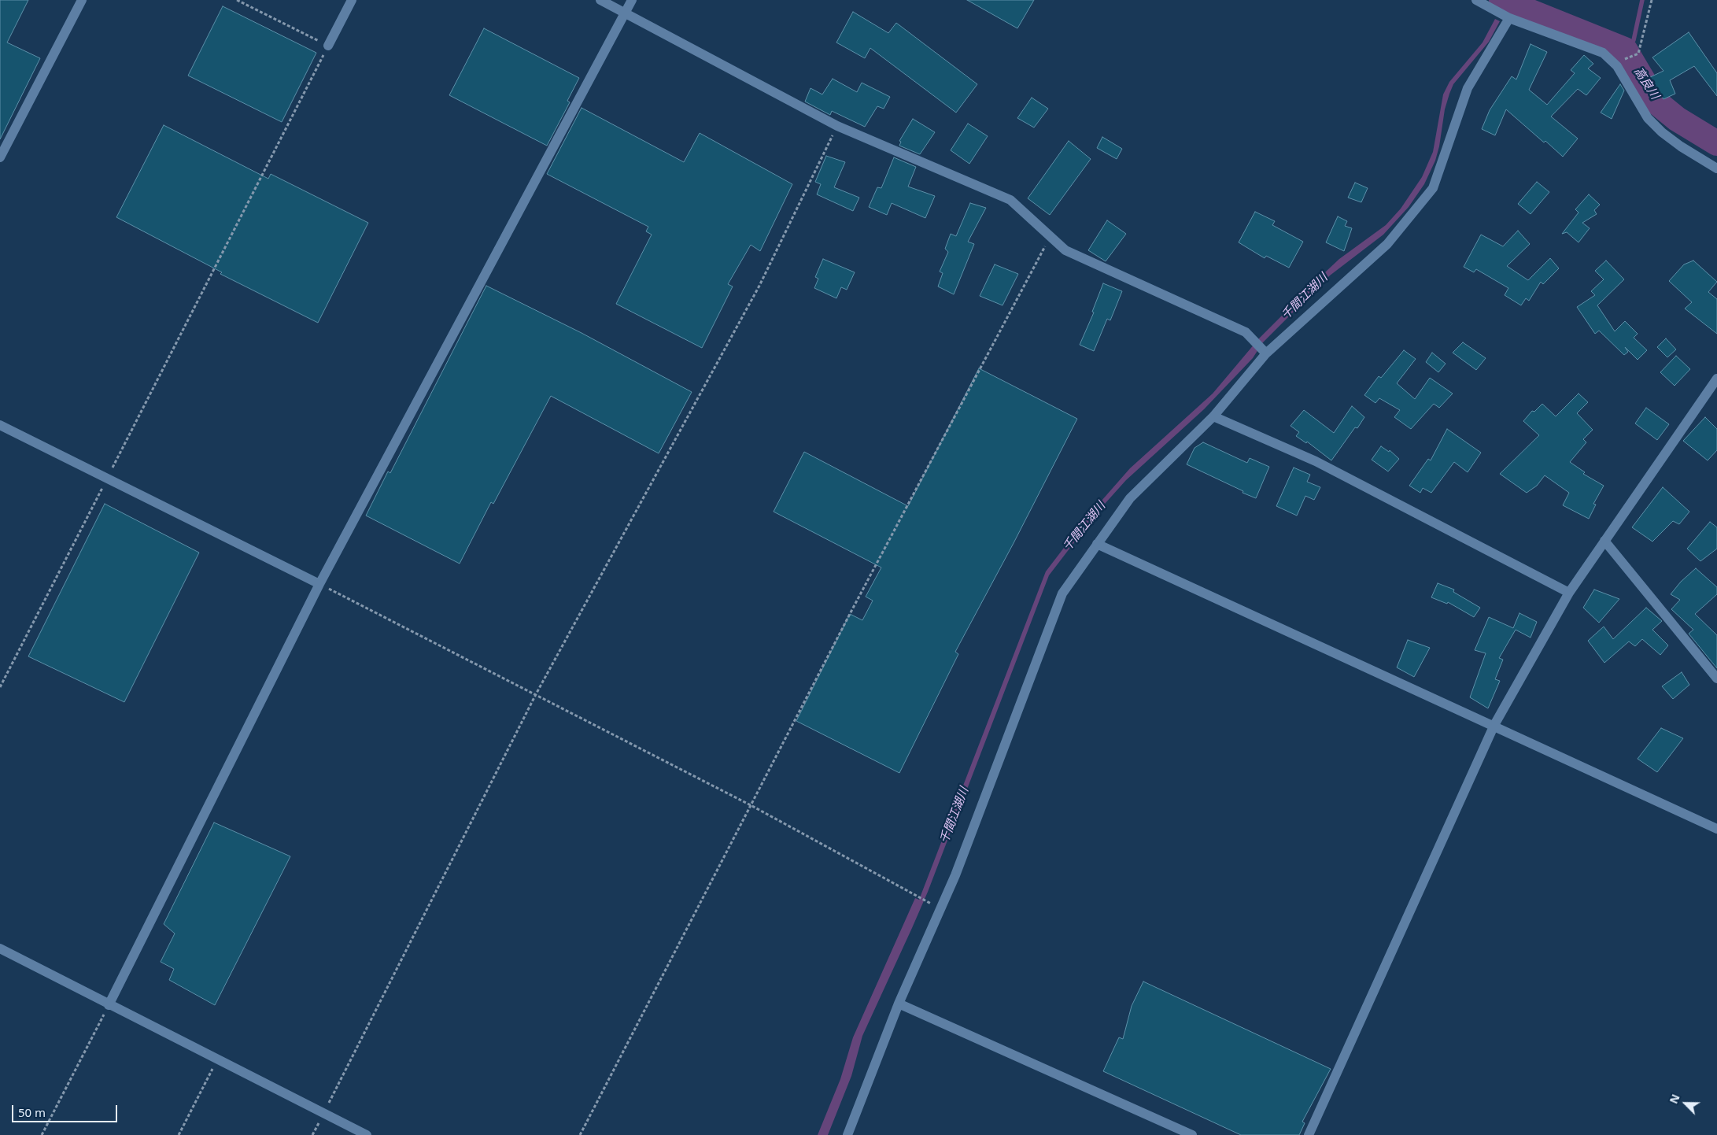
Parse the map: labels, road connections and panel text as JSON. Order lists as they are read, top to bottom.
{
  "water": ["高良川", "千間江湖川"],
  "scale_bar": "50 m",
  "north": "top left"
}
